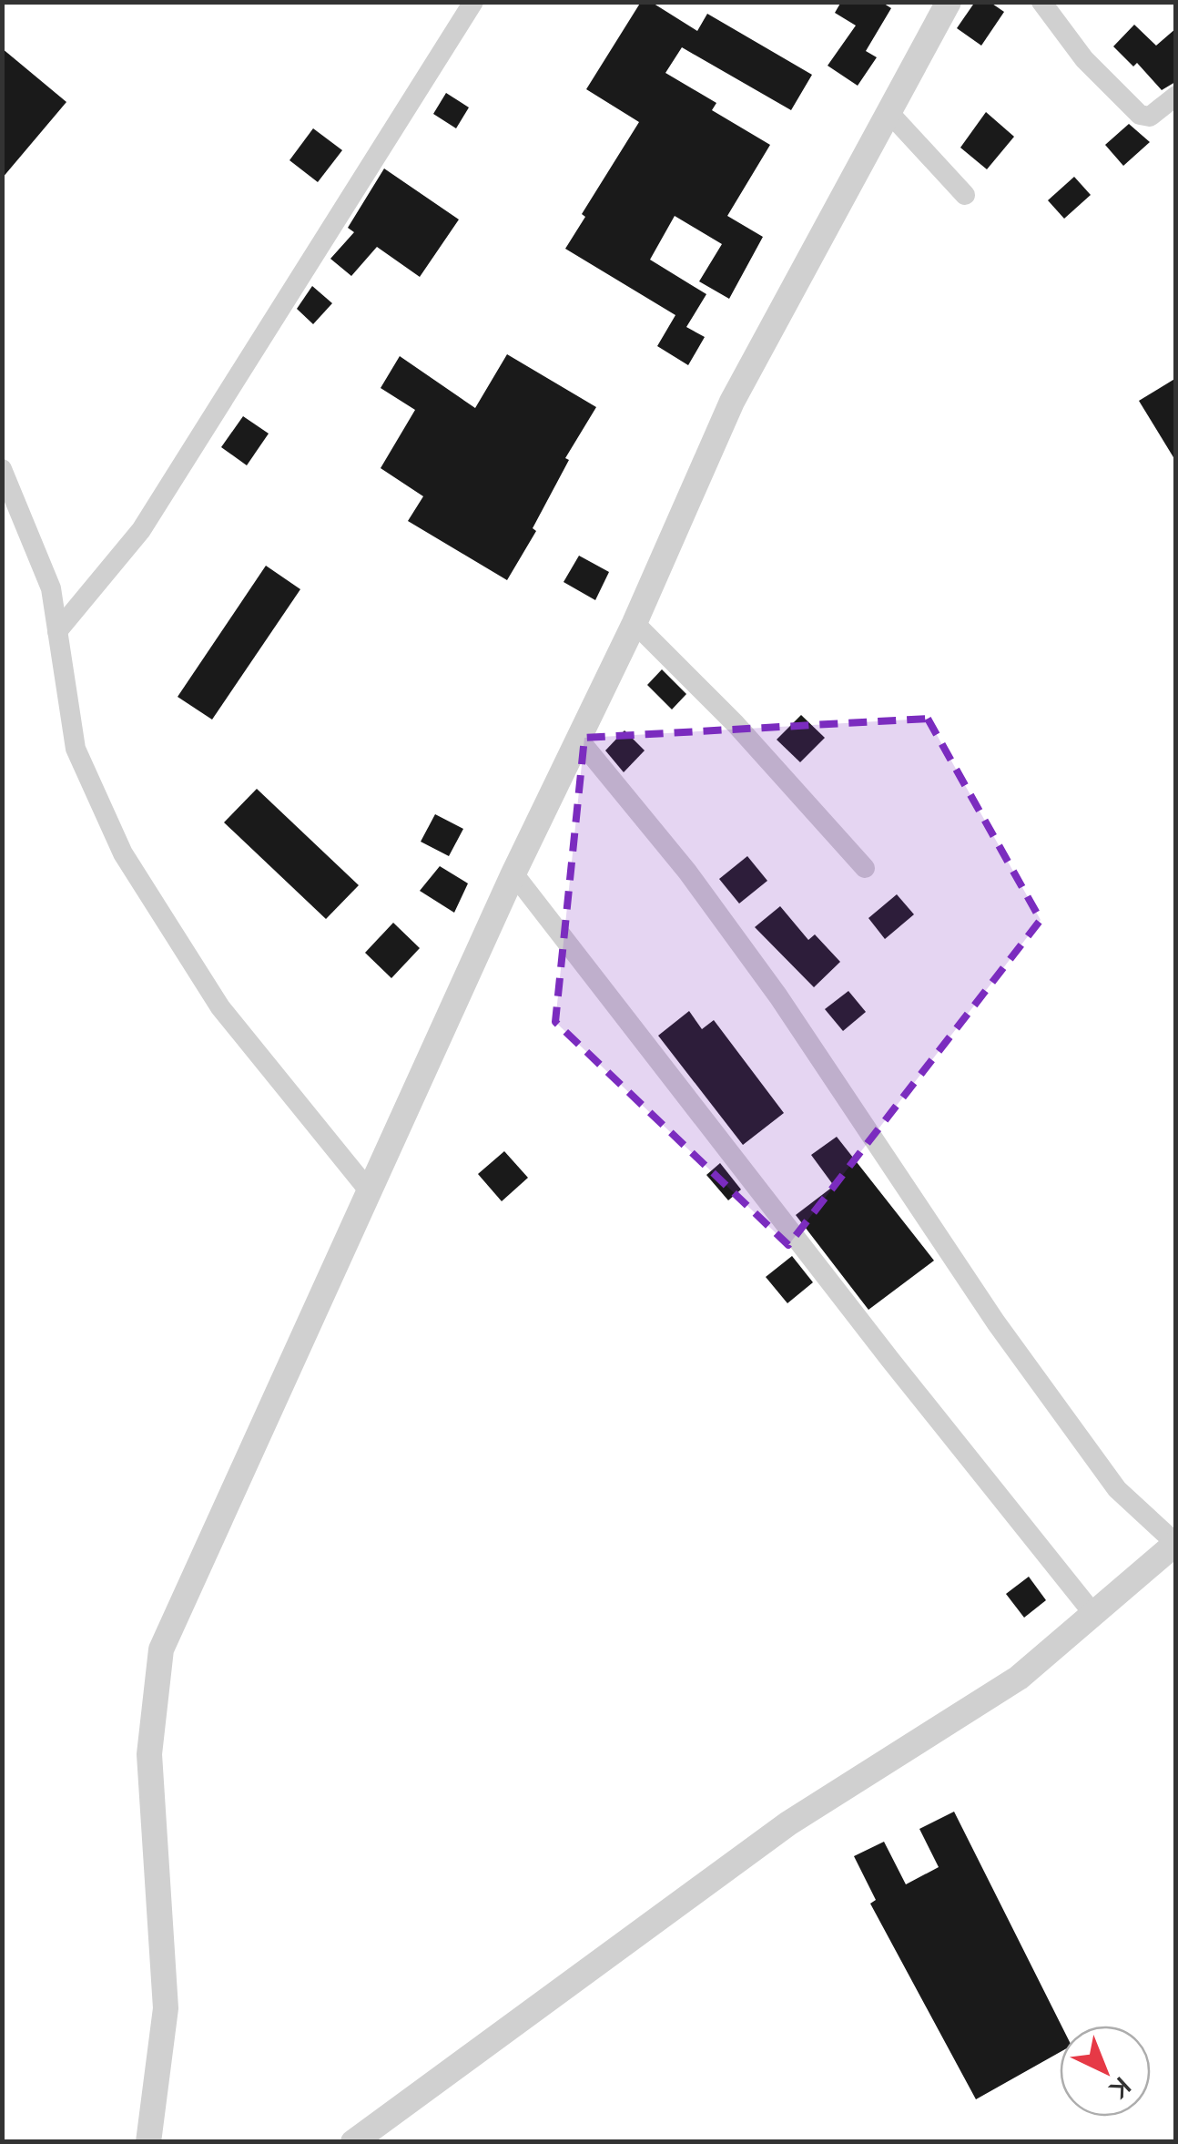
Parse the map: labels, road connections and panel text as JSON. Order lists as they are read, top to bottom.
{
  "north": "bottom right"
}
